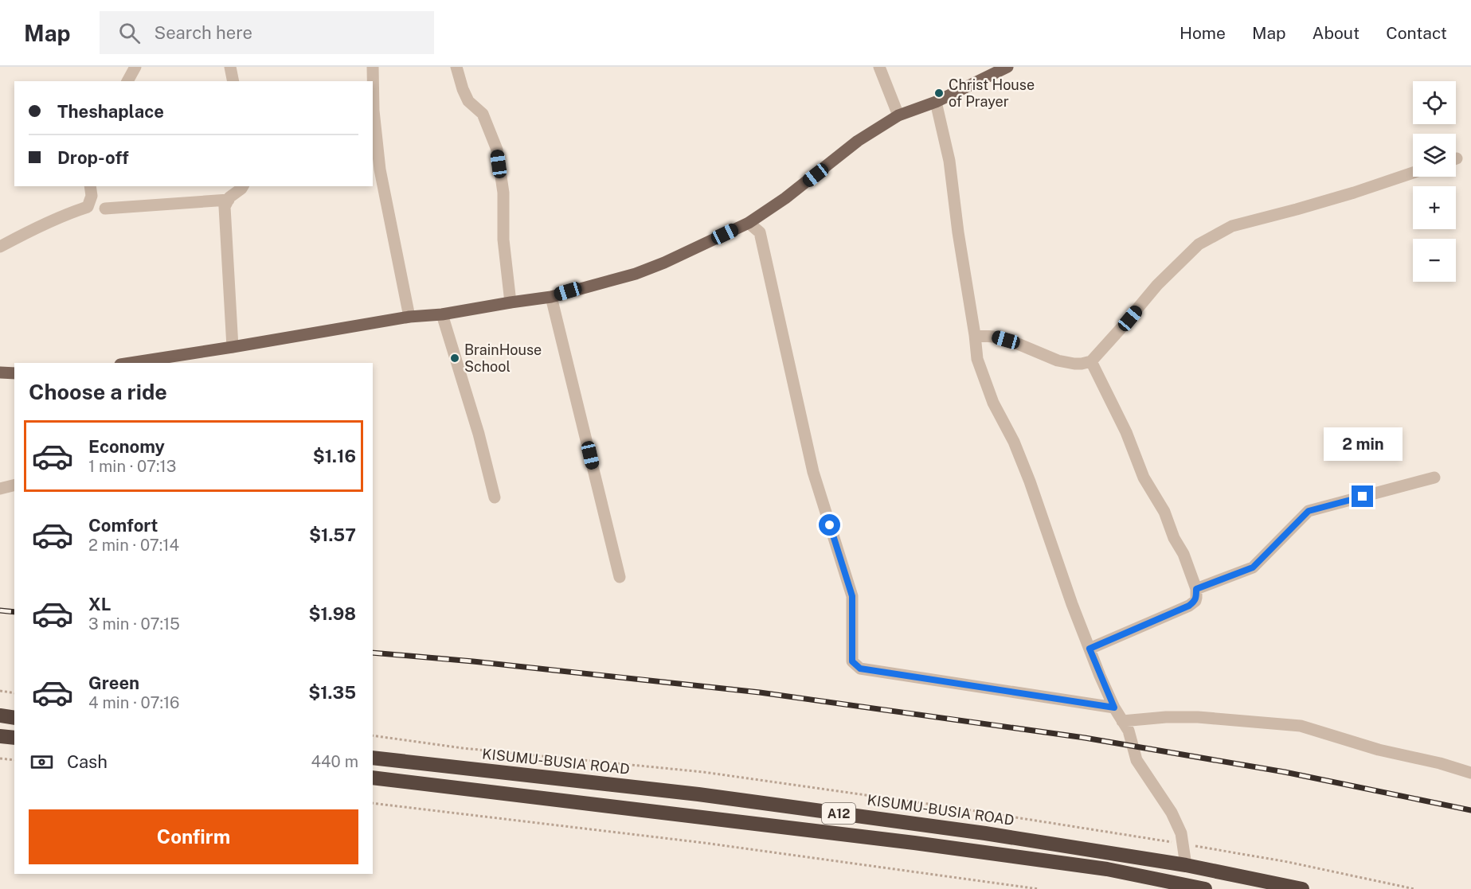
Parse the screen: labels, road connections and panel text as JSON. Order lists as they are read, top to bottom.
{
  "streets": {
    "highway": ["KISUMU-BUSIA ROAD", "A12"]
  },
  "places": ["Christ House of Prayer", "BrainHouse School"],
  "page": {
    "header": "Map",
    "search": "Search here",
    "nav": [
      "Home",
      "Map",
      "About",
      "Contact"
    ],
    "map_buttons": ["+", "−"],
    "banner": ["Theshaplace", "Drop-off"],
    "heading": "Choose a ride",
    "list": [
      {
        "name": "Economy",
        "note": "1 min · 07:13",
        "value": "$1.16"
      },
      {
        "name": "Comfort",
        "note": "2 min · 07:14",
        "value": "$1.57"
      },
      {
        "name": "XL",
        "note": "3 min · 07:15",
        "value": "$1.98"
      },
      {
        "name": "Green",
        "note": "4 min · 07:16",
        "value": "$1.35"
      }
    ],
    "bubble": "2 min",
    "pay": ["Cash", "440 m"],
    "buttons": "Confirm"
  }
}
